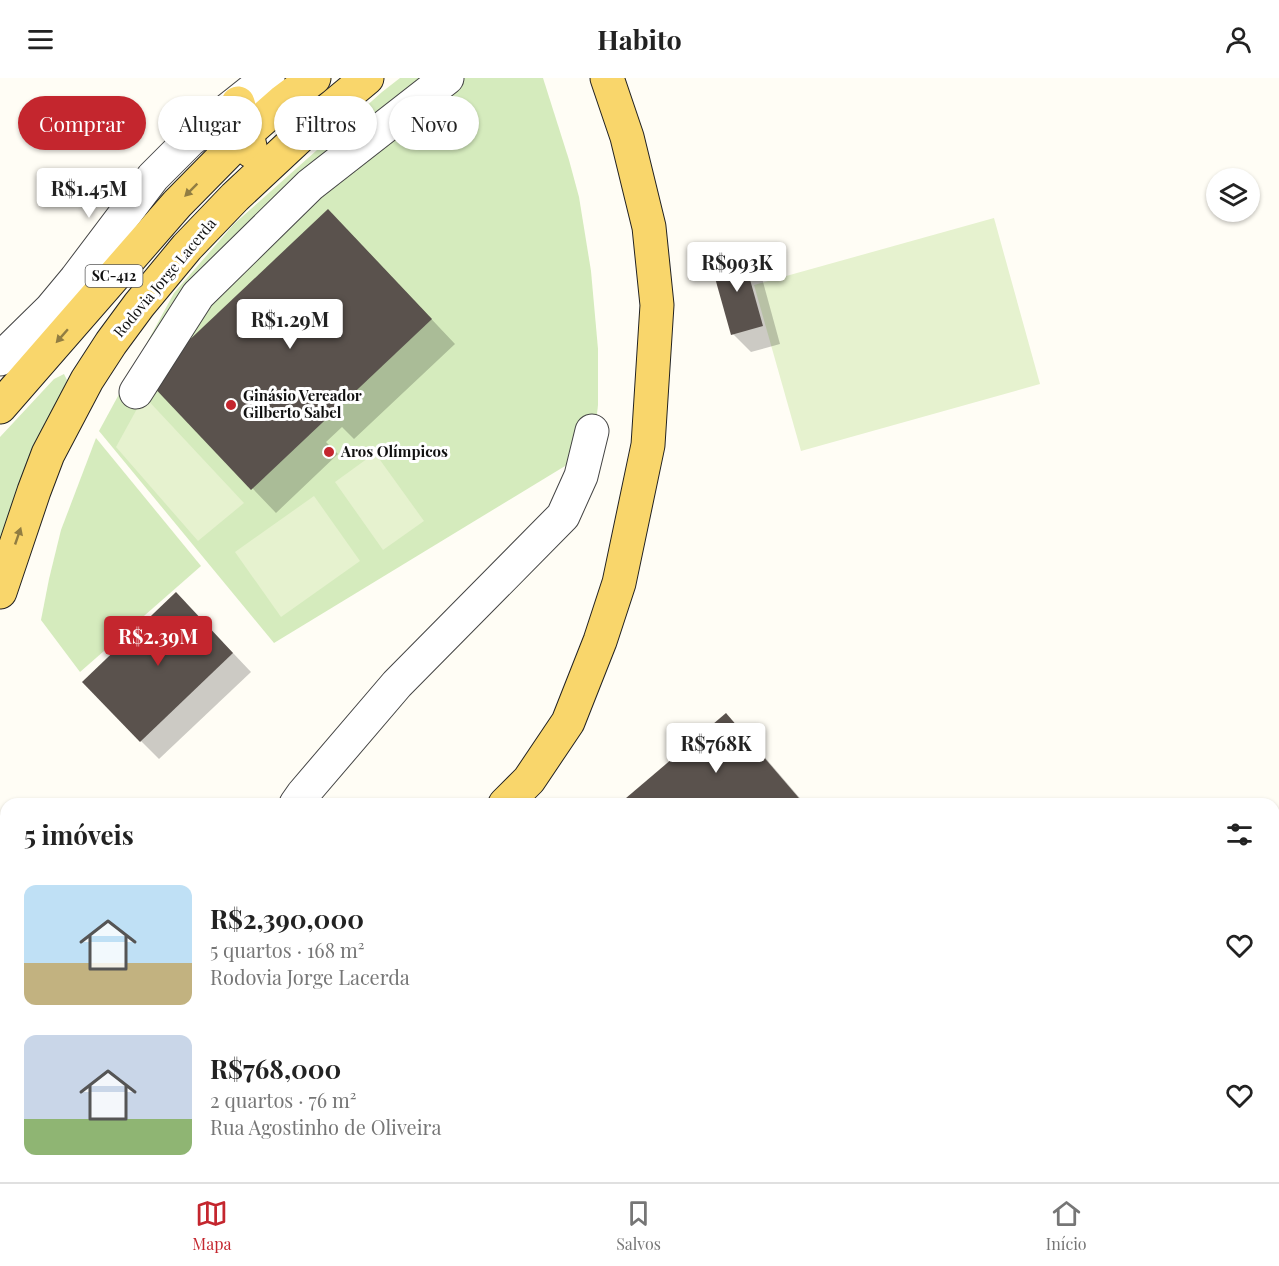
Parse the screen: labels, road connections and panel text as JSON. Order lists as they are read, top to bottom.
{
  "streets": {
    "main road": ["SC-412", "Rodovia Jorge Lacerda"]
  },
  "places": ["Ginásio Vereador Gilberto Sabel", "Aros Olímpicos"],
  "page": {
    "header": "Habito",
    "chip": [
      "Comprar",
      "Alugar",
      "Filtros",
      "Novo"
    ],
    "price": [
      "R$1.45M",
      "R$993K",
      "R$1.29M",
      "R$2.39M",
      "R$768K"
    ],
    "heading": "5 imóveis",
    "list": [
      {
        "name": "R$2,390,000",
        "note": "5 quartos · 168 m² · Rodovia Jorge Lacerda"
      },
      {
        "name": "R$768,000",
        "note": "2 quartos · 76 m² · Rua Agostinho de Oliveira"
      }
    ],
    "tabs": ["Mapa", "Salvos", "Início"]
  }
}
